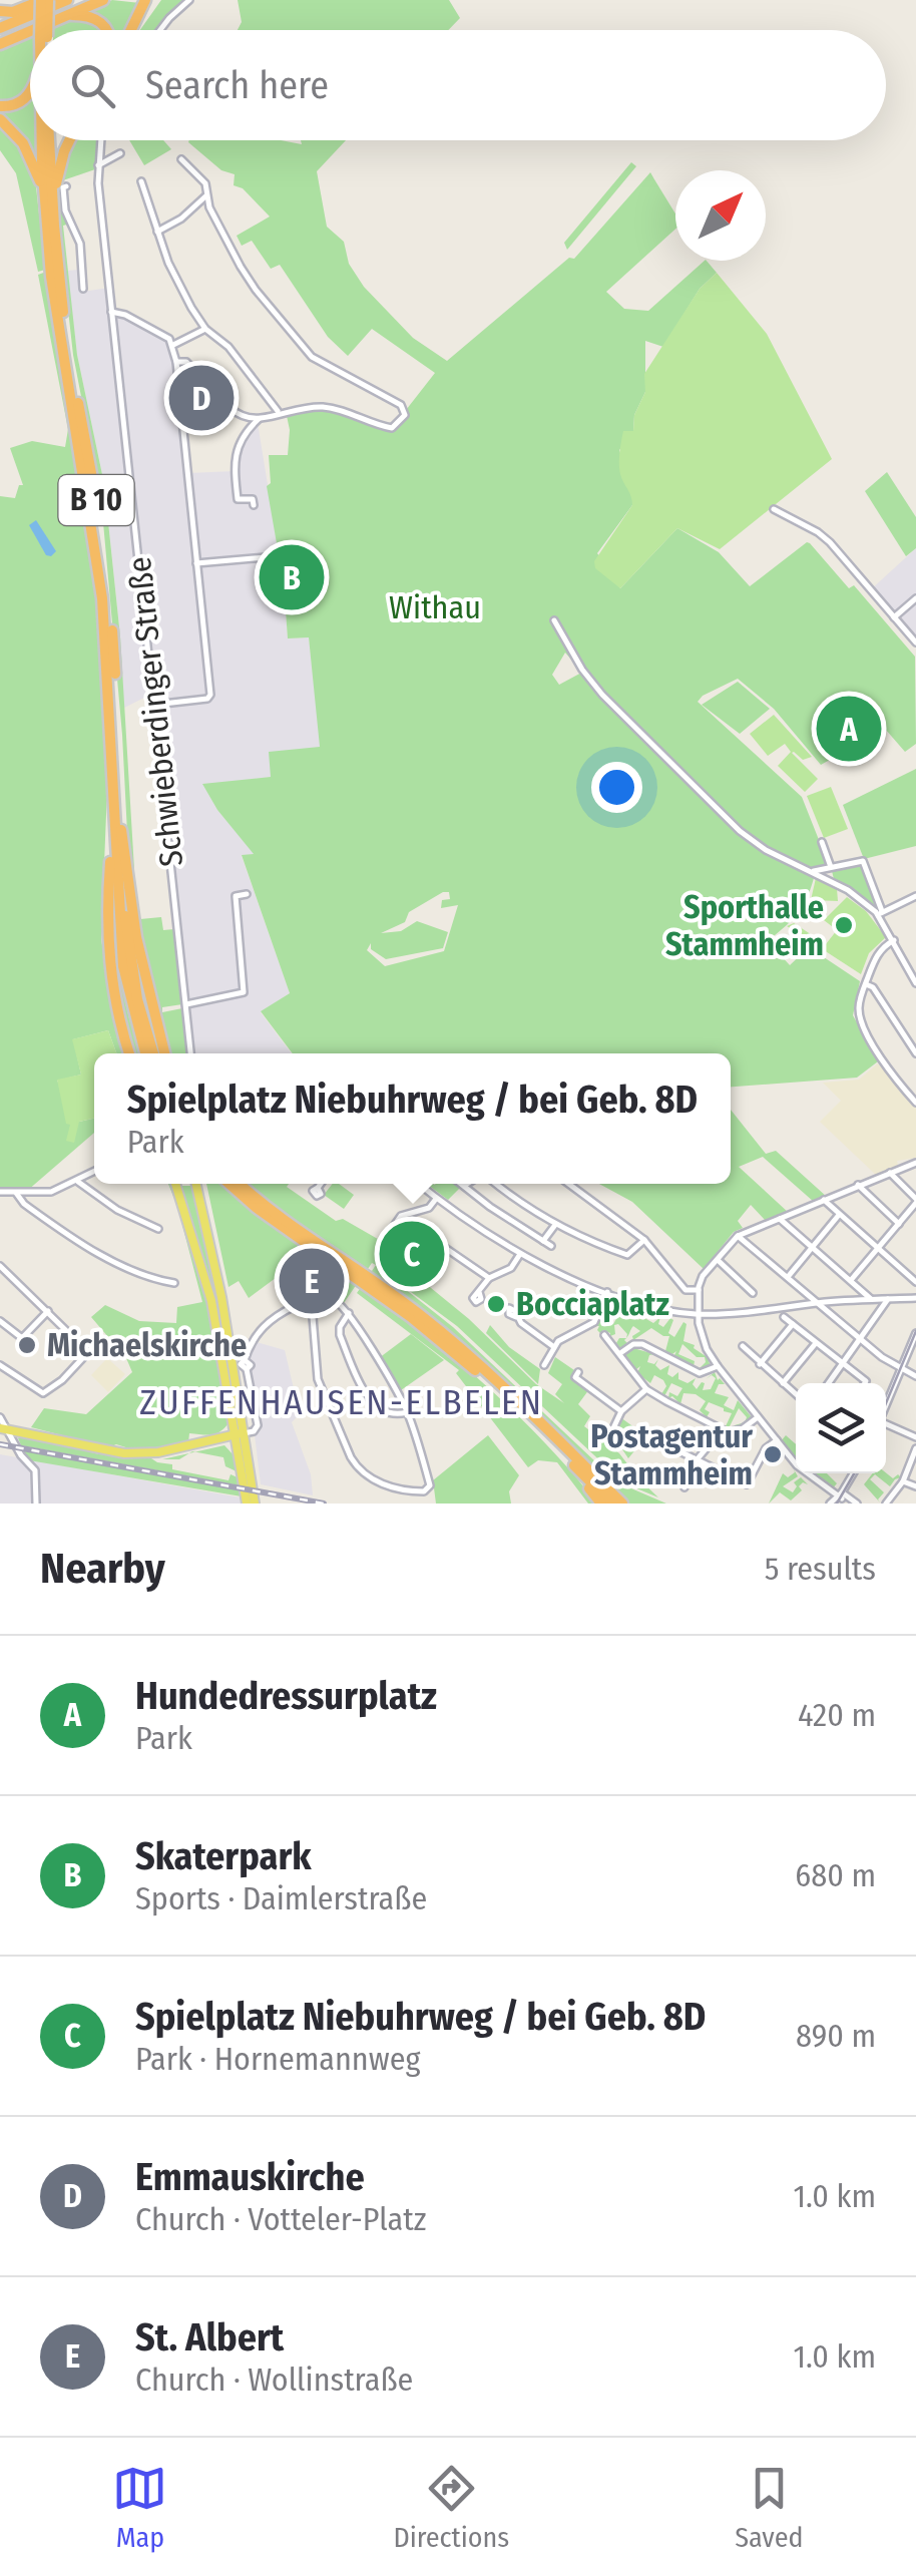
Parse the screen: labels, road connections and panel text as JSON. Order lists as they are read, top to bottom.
{
  "streets": {
    "highway": ["B 10"],
    "street": ["Schwieberdinger Straße"]
  },
  "districts": ["ZUFFENHAUSEN-ELBELEN"],
  "parks": ["Withau"],
  "places": [
    "Sporthalle Stammheim",
    "Bocciaplatz",
    "Michaelskirche",
    "Postagentur Stammheim"
  ],
  "north": "top right",
  "page": {
    "search": "Search here",
    "pins": [
      "D",
      "B",
      "A",
      "C",
      "E"
    ],
    "popup": ["Spielplatz Niebuhrweg / bei Geb. 8D", "Park"],
    "heading": ["Nearby", "5 results"],
    "list": [
      {
        "mark": "A",
        "name": "Hundedressurplatz",
        "note": "Park",
        "value": "420 m"
      },
      {
        "mark": "B",
        "name": "Skaterpark",
        "note": "Sports · Daimlerstraße",
        "value": "680 m"
      },
      {
        "mark": "C",
        "name": "Spielplatz Niebuhrweg / bei Geb. 8D",
        "note": "Park · Hornemannweg",
        "value": "890 m"
      },
      {
        "mark": "D",
        "name": "Emmauskirche",
        "note": "Church · Votteler-Platz",
        "value": "1.0 km"
      },
      {
        "mark": "E",
        "name": "St. Albert",
        "note": "Church · Wollinstraße",
        "value": "1.0 km"
      }
    ],
    "nav": ["Map", "Directions", "Saved"]
  }
}
